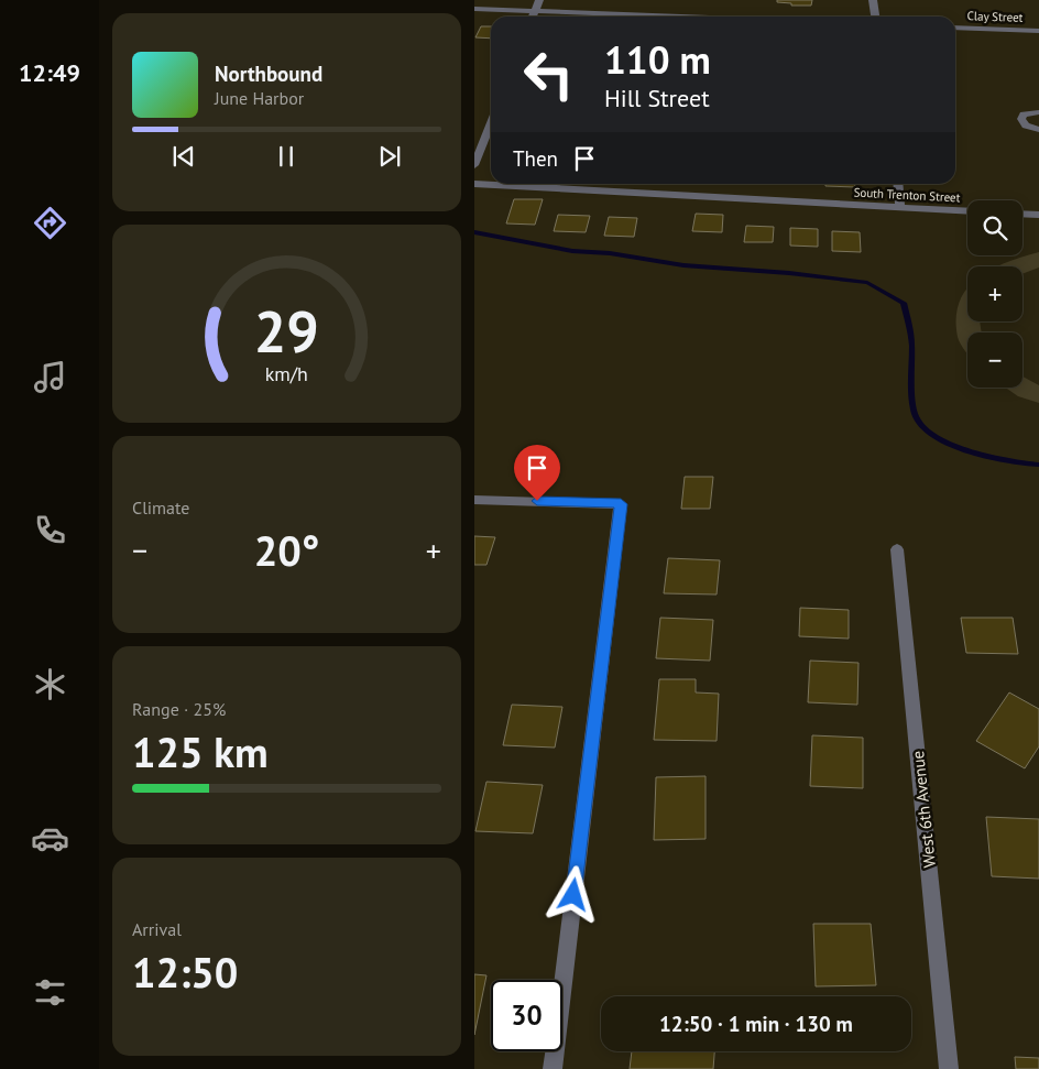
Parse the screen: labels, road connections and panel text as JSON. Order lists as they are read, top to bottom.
{
  "streets": {
    "street": ["Clay Street", "South Trenton Street", "West 6th Avenue"]
  },
  "page": {
    "tabs": "12:49",
    "turn": ["110 m", "Hill Street"],
    "song": ["Northbound", "June Harbor"],
    "then": "Then",
    "map_buttons": ["+", "−"],
    "tile": [
      "Climate",
      ["Range · 25%", "125 km"],
      ["Arrival", "12:50"]
    ],
    "heat": ["−", "20°", "+"],
    "limit": "30",
    "trip": "12:50 · 1 min · 130 m",
    "gauge": ["29", "km/h"]
  }
}
